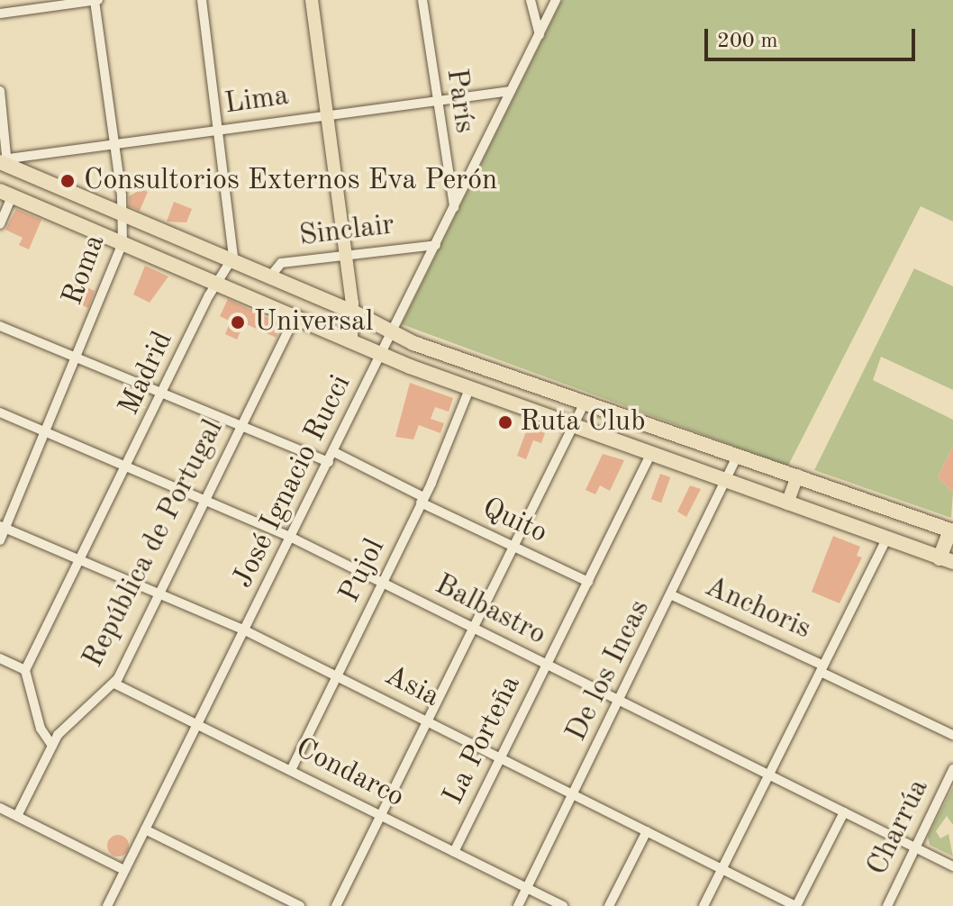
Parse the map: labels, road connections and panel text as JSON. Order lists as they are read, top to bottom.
{
  "streets": {
    "street": [
      "Lima",
      "París",
      "Sinclair",
      "Roma",
      "Madrid",
      "José Ignacio Rucci",
      "Quito",
      "República de Portugal",
      "Pujol",
      "Anchoris",
      "Balbastro",
      "De los Incas",
      "Asia",
      "La Porteña",
      "Condarco",
      "Charrúa"
    ]
  },
  "crossings": [
    ["Lima", "París"],
    ["Lima", "Roma"],
    ["Lima", "José Ignacio Rucci"],
    ["París", "José Ignacio Rucci"],
    ["Sinclair", "José Ignacio Rucci"],
    ["Roma", "Balbastro"],
    ["Roma", "Asia"],
    ["Madrid", "Balbastro"],
    ["Madrid", "Asia"],
    ["José Ignacio Rucci", "Quito"],
    ["José Ignacio Rucci", "Balbastro"],
    ["José Ignacio Rucci", "Asia"],
    ["José Ignacio Rucci", "Condarco"],
    ["Quito", "Pujol"],
    ["Quito", "La Porteña"],
    ["República de Portugal", "Balbastro"],
    ["República de Portugal", "Asia"],
    ["República de Portugal", "Condarco"],
    ["Pujol", "Balbastro"],
    ["Pujol", "Asia"],
    ["Pujol", "Condarco"],
    ["Anchoris", "De los Incas"],
    ["Balbastro", "De los Incas"],
    ["Balbastro", "La Porteña"],
    ["Balbastro", "Charrúa"],
    ["De los Incas", "Asia"],
    ["De los Incas", "Condarco"],
    ["Asia", "La Porteña"],
    ["La Porteña", "Condarco"]
  ],
  "places": ["Consultorios Externos Eva Perón", "Universal", "Ruta Club"],
  "scale_bar": "200 m"
}
